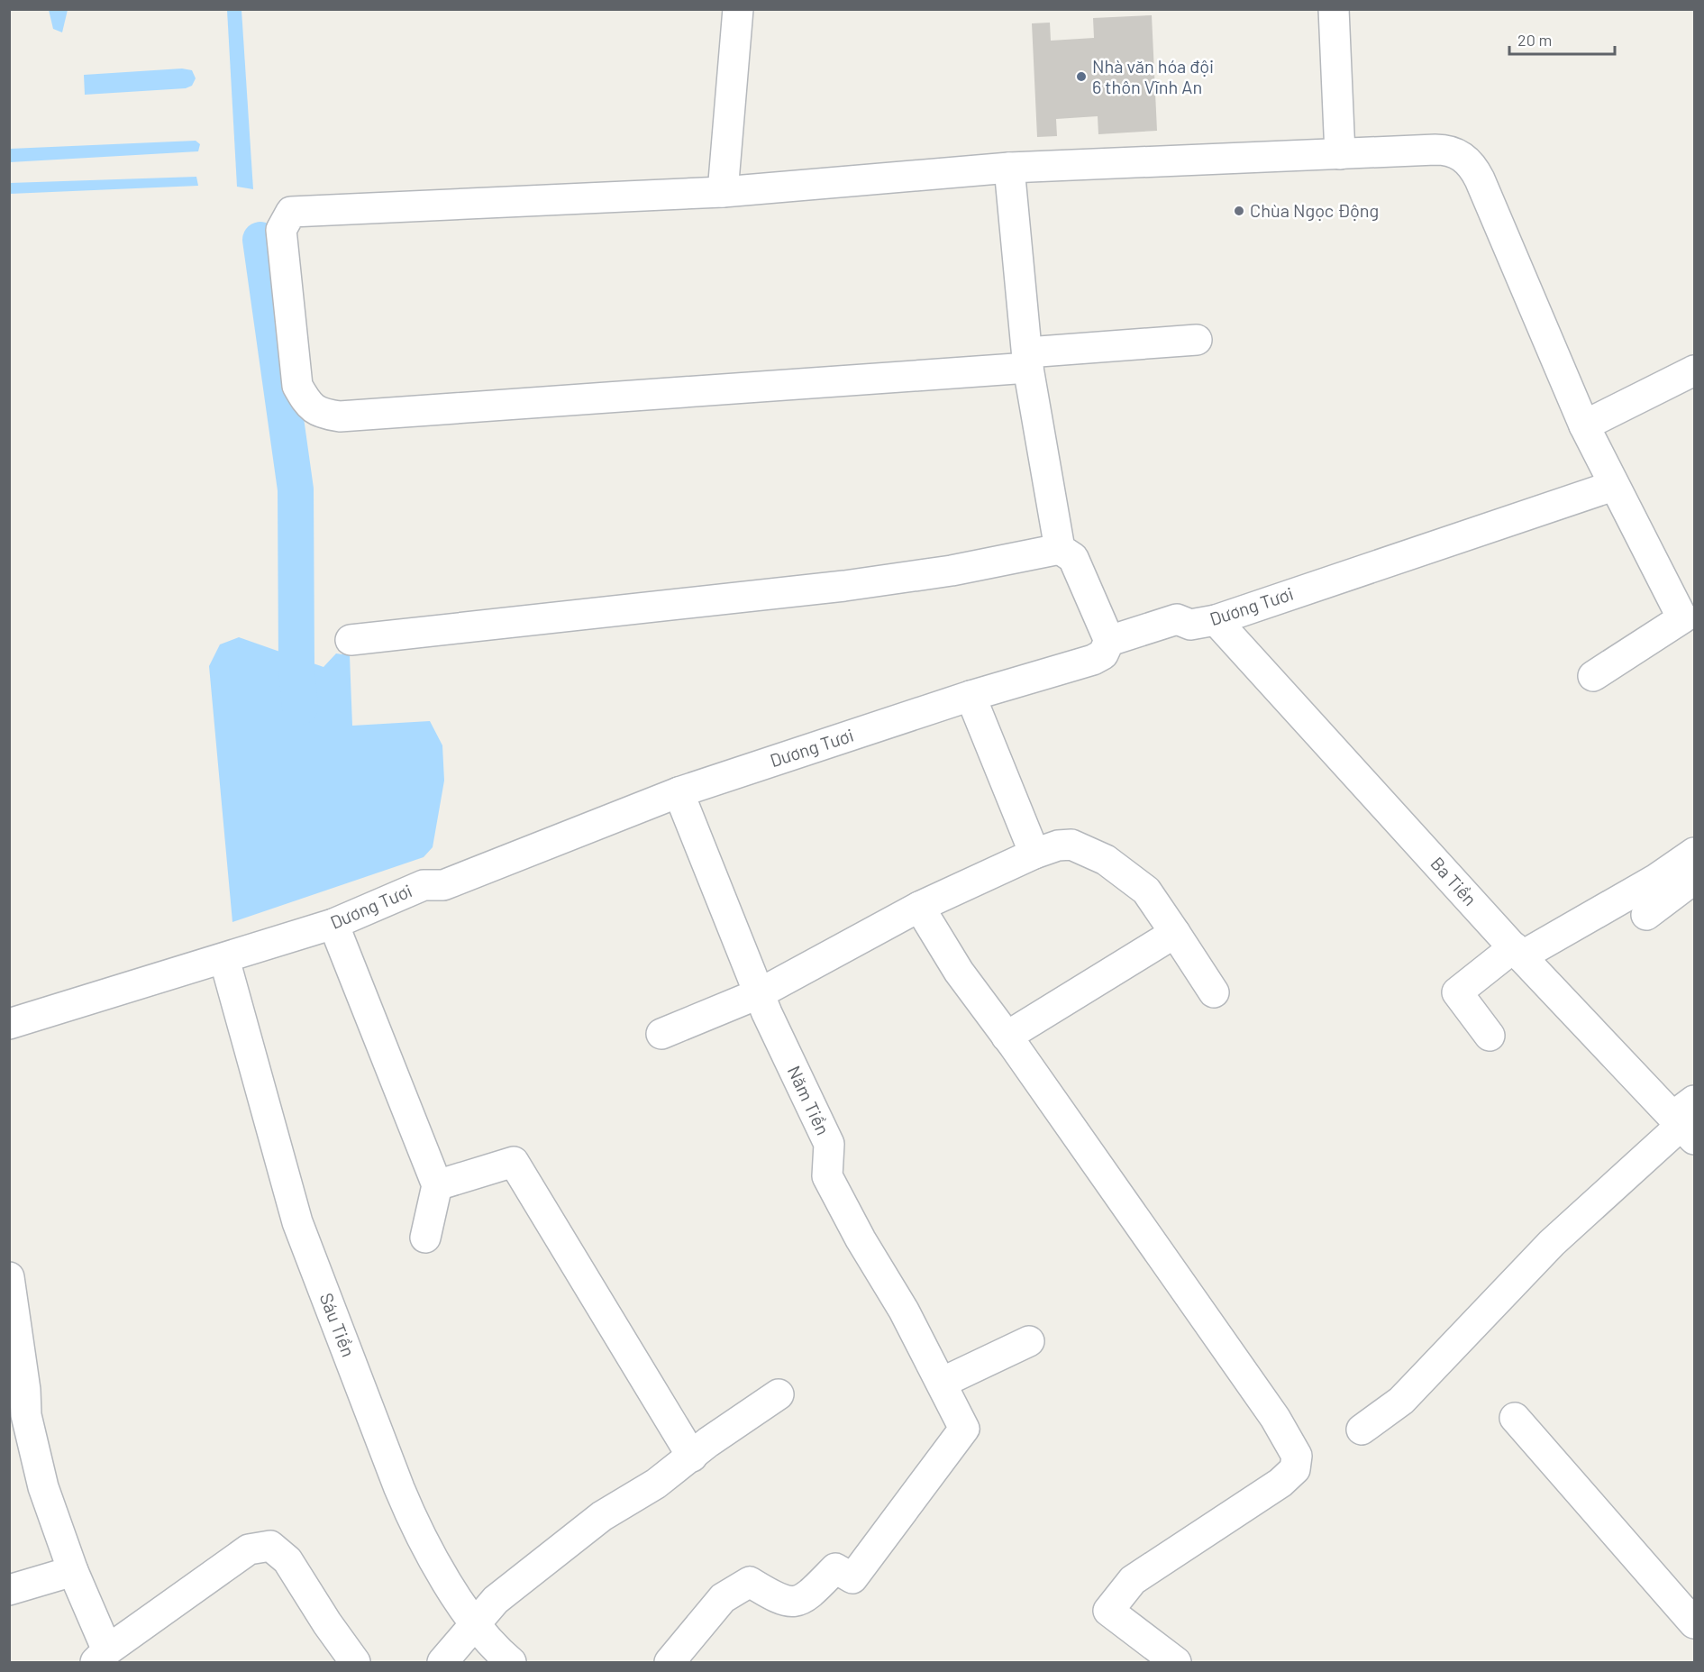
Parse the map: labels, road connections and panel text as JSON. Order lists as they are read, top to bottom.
{
  "streets": {
    "street": [
      "Dương Tươi",
      "Ba Tiền",
      "Năm Tiền",
      "Sáu Tiền"
    ]
  },
  "crossings": [
    ["Dương Tươi", "Ba Tiền"],
    ["Dương Tươi", "Năm Tiền"],
    ["Dương Tươi", "Sáu Tiền"]
  ],
  "places": ["Nhà văn hóa đội 6 thôn Vĩnh An", "Chùa Ngọc Động"],
  "scale_bar": "20 m"
}
